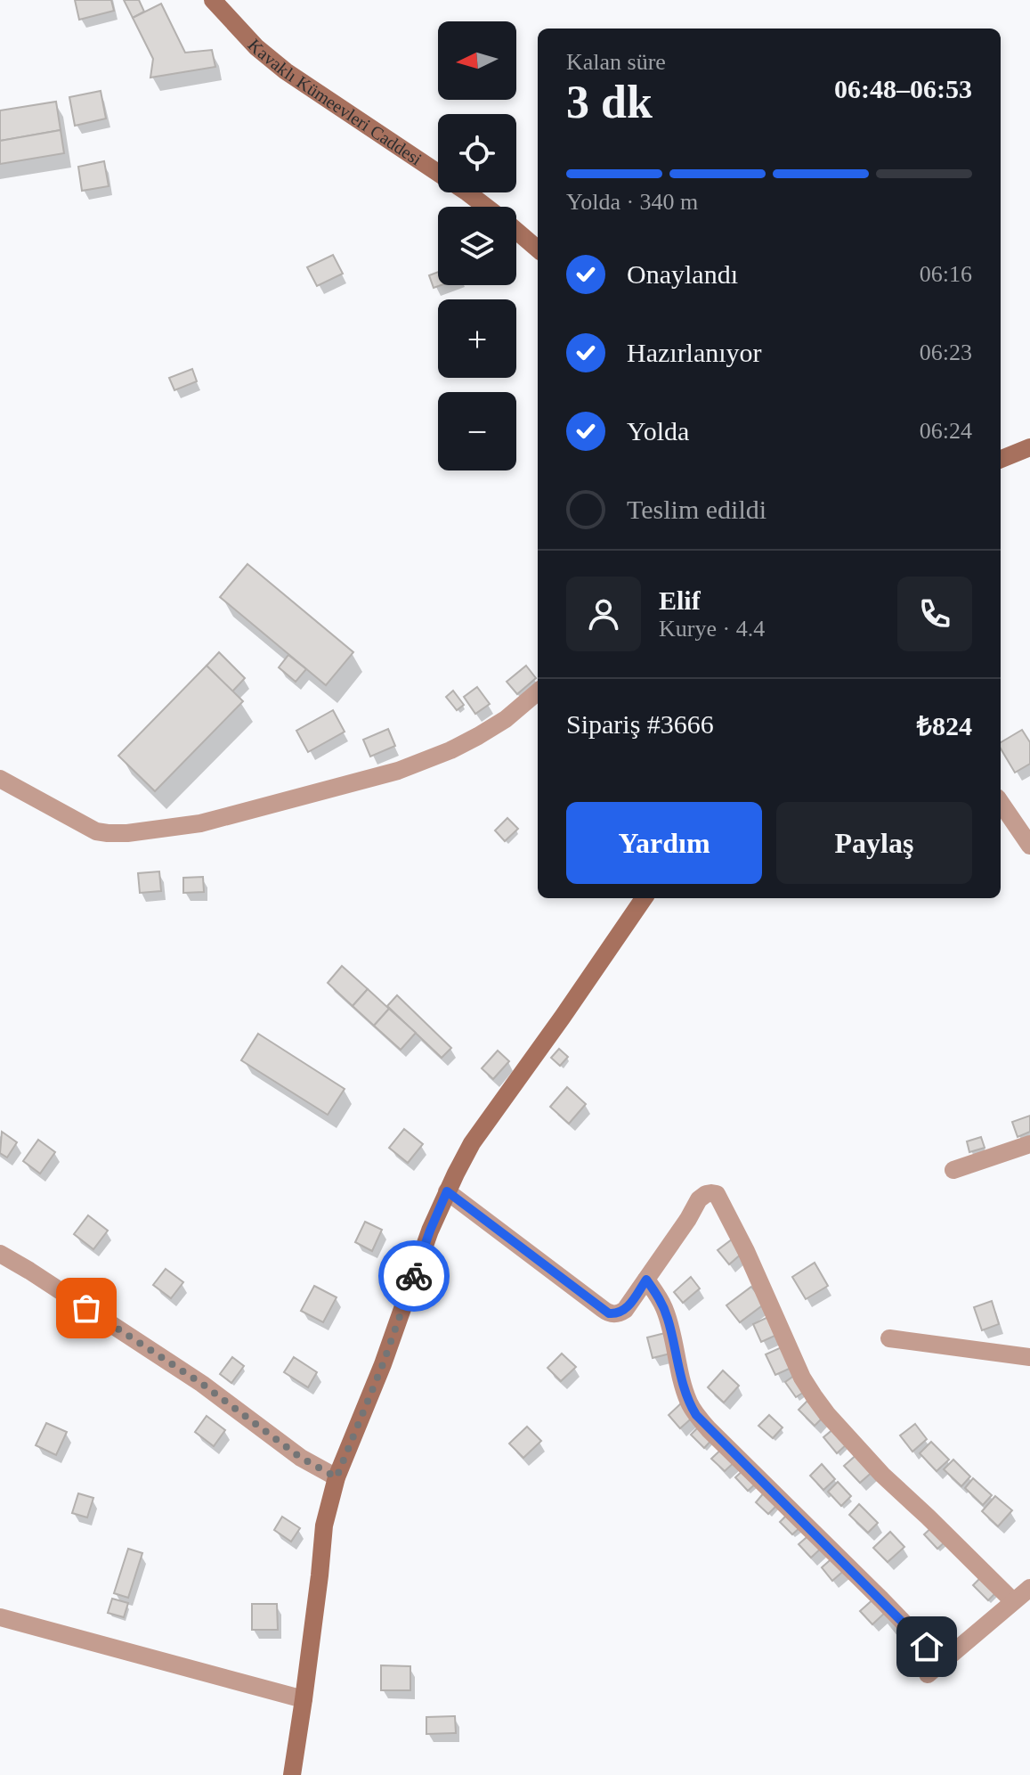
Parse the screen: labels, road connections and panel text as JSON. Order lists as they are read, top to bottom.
{
  "streets": {
    "street": ["Kavaklı Kümeevleri Caddesi"]
  },
  "north": "left",
  "page": {
    "map_buttons": ["+", "−"],
    "heading": ["3 dk", "Kalan süre", "06:48–06:53"],
    "panel": [
      "Elif",
      "Kurye · 4.4",
      "Sipariş #3666",
      "₺824"
    ],
    "bar": "Yolda · 340 m",
    "list": [
      ["Onaylandı", "06:16"],
      ["Hazırlanıyor", "06:23"],
      ["Yolda", "06:24"],
      "Teslim edildi"
    ],
    "buttons": ["Yardım", "Paylaş"]
  }
}
